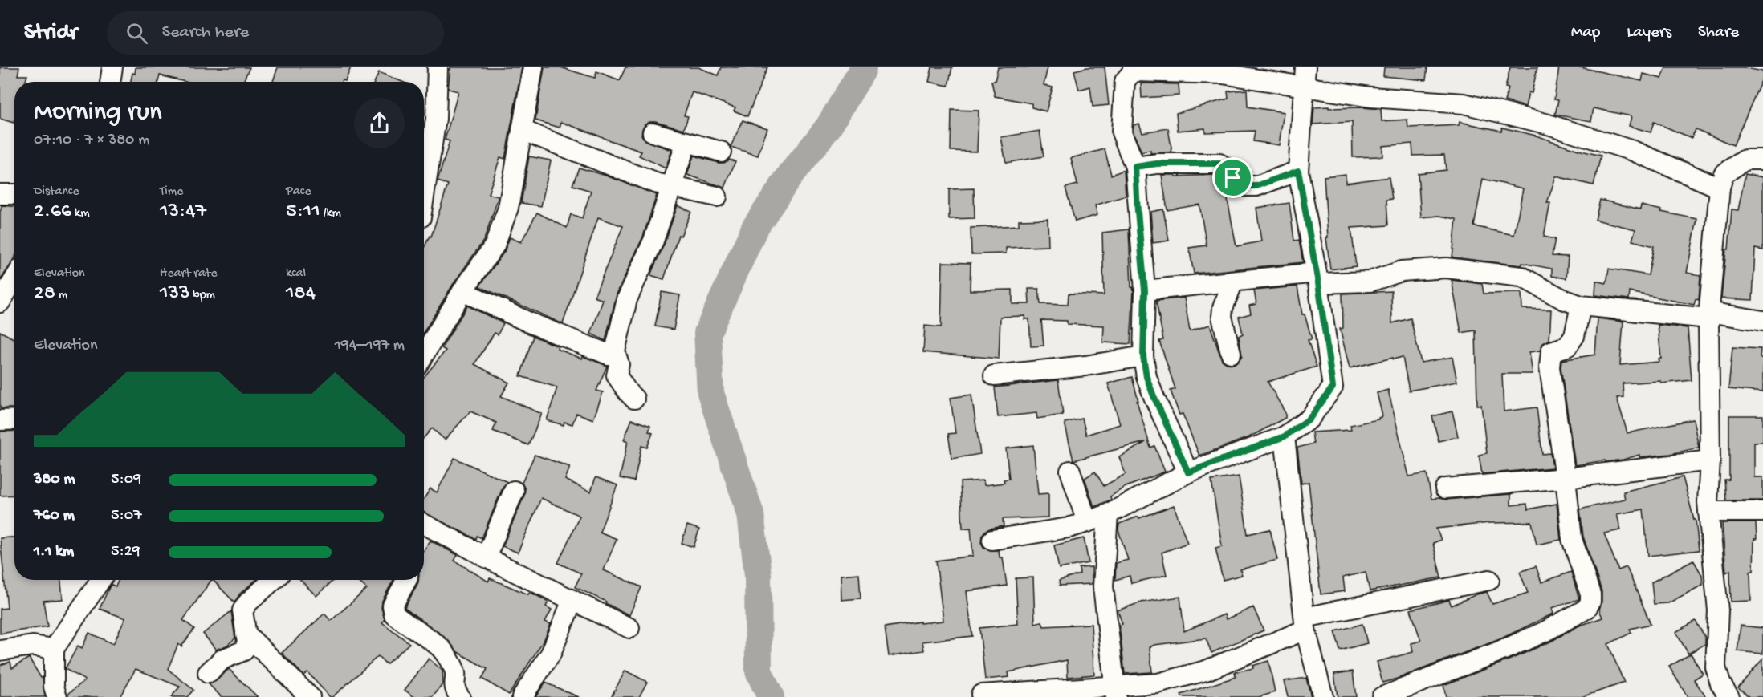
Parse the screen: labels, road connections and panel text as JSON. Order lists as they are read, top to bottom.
{
  "page": {
    "header": "Stridr",
    "search": "Search here",
    "nav": ["Map", "Layers", "Share"],
    "heading": ["Morning run", "07:10 · 7 × 380 m"],
    "stats": [
      ["Distance", "2.66 km"],
      ["Time", "13:47"],
      ["Pace", "5:11 /km"],
      ["Elevation", "28 m"],
      ["Heart rate", "133 bpm"],
      ["kcal", "184"]
    ],
    "chart": ["Elevation", "194–197 m"],
    "list": [
      {
        "name": "380 m",
        "note": "5:09"
      },
      {
        "name": "760 m",
        "note": "5:07"
      },
      {
        "name": "1.1 km",
        "note": "5:29"
      }
    ]
  }
}
